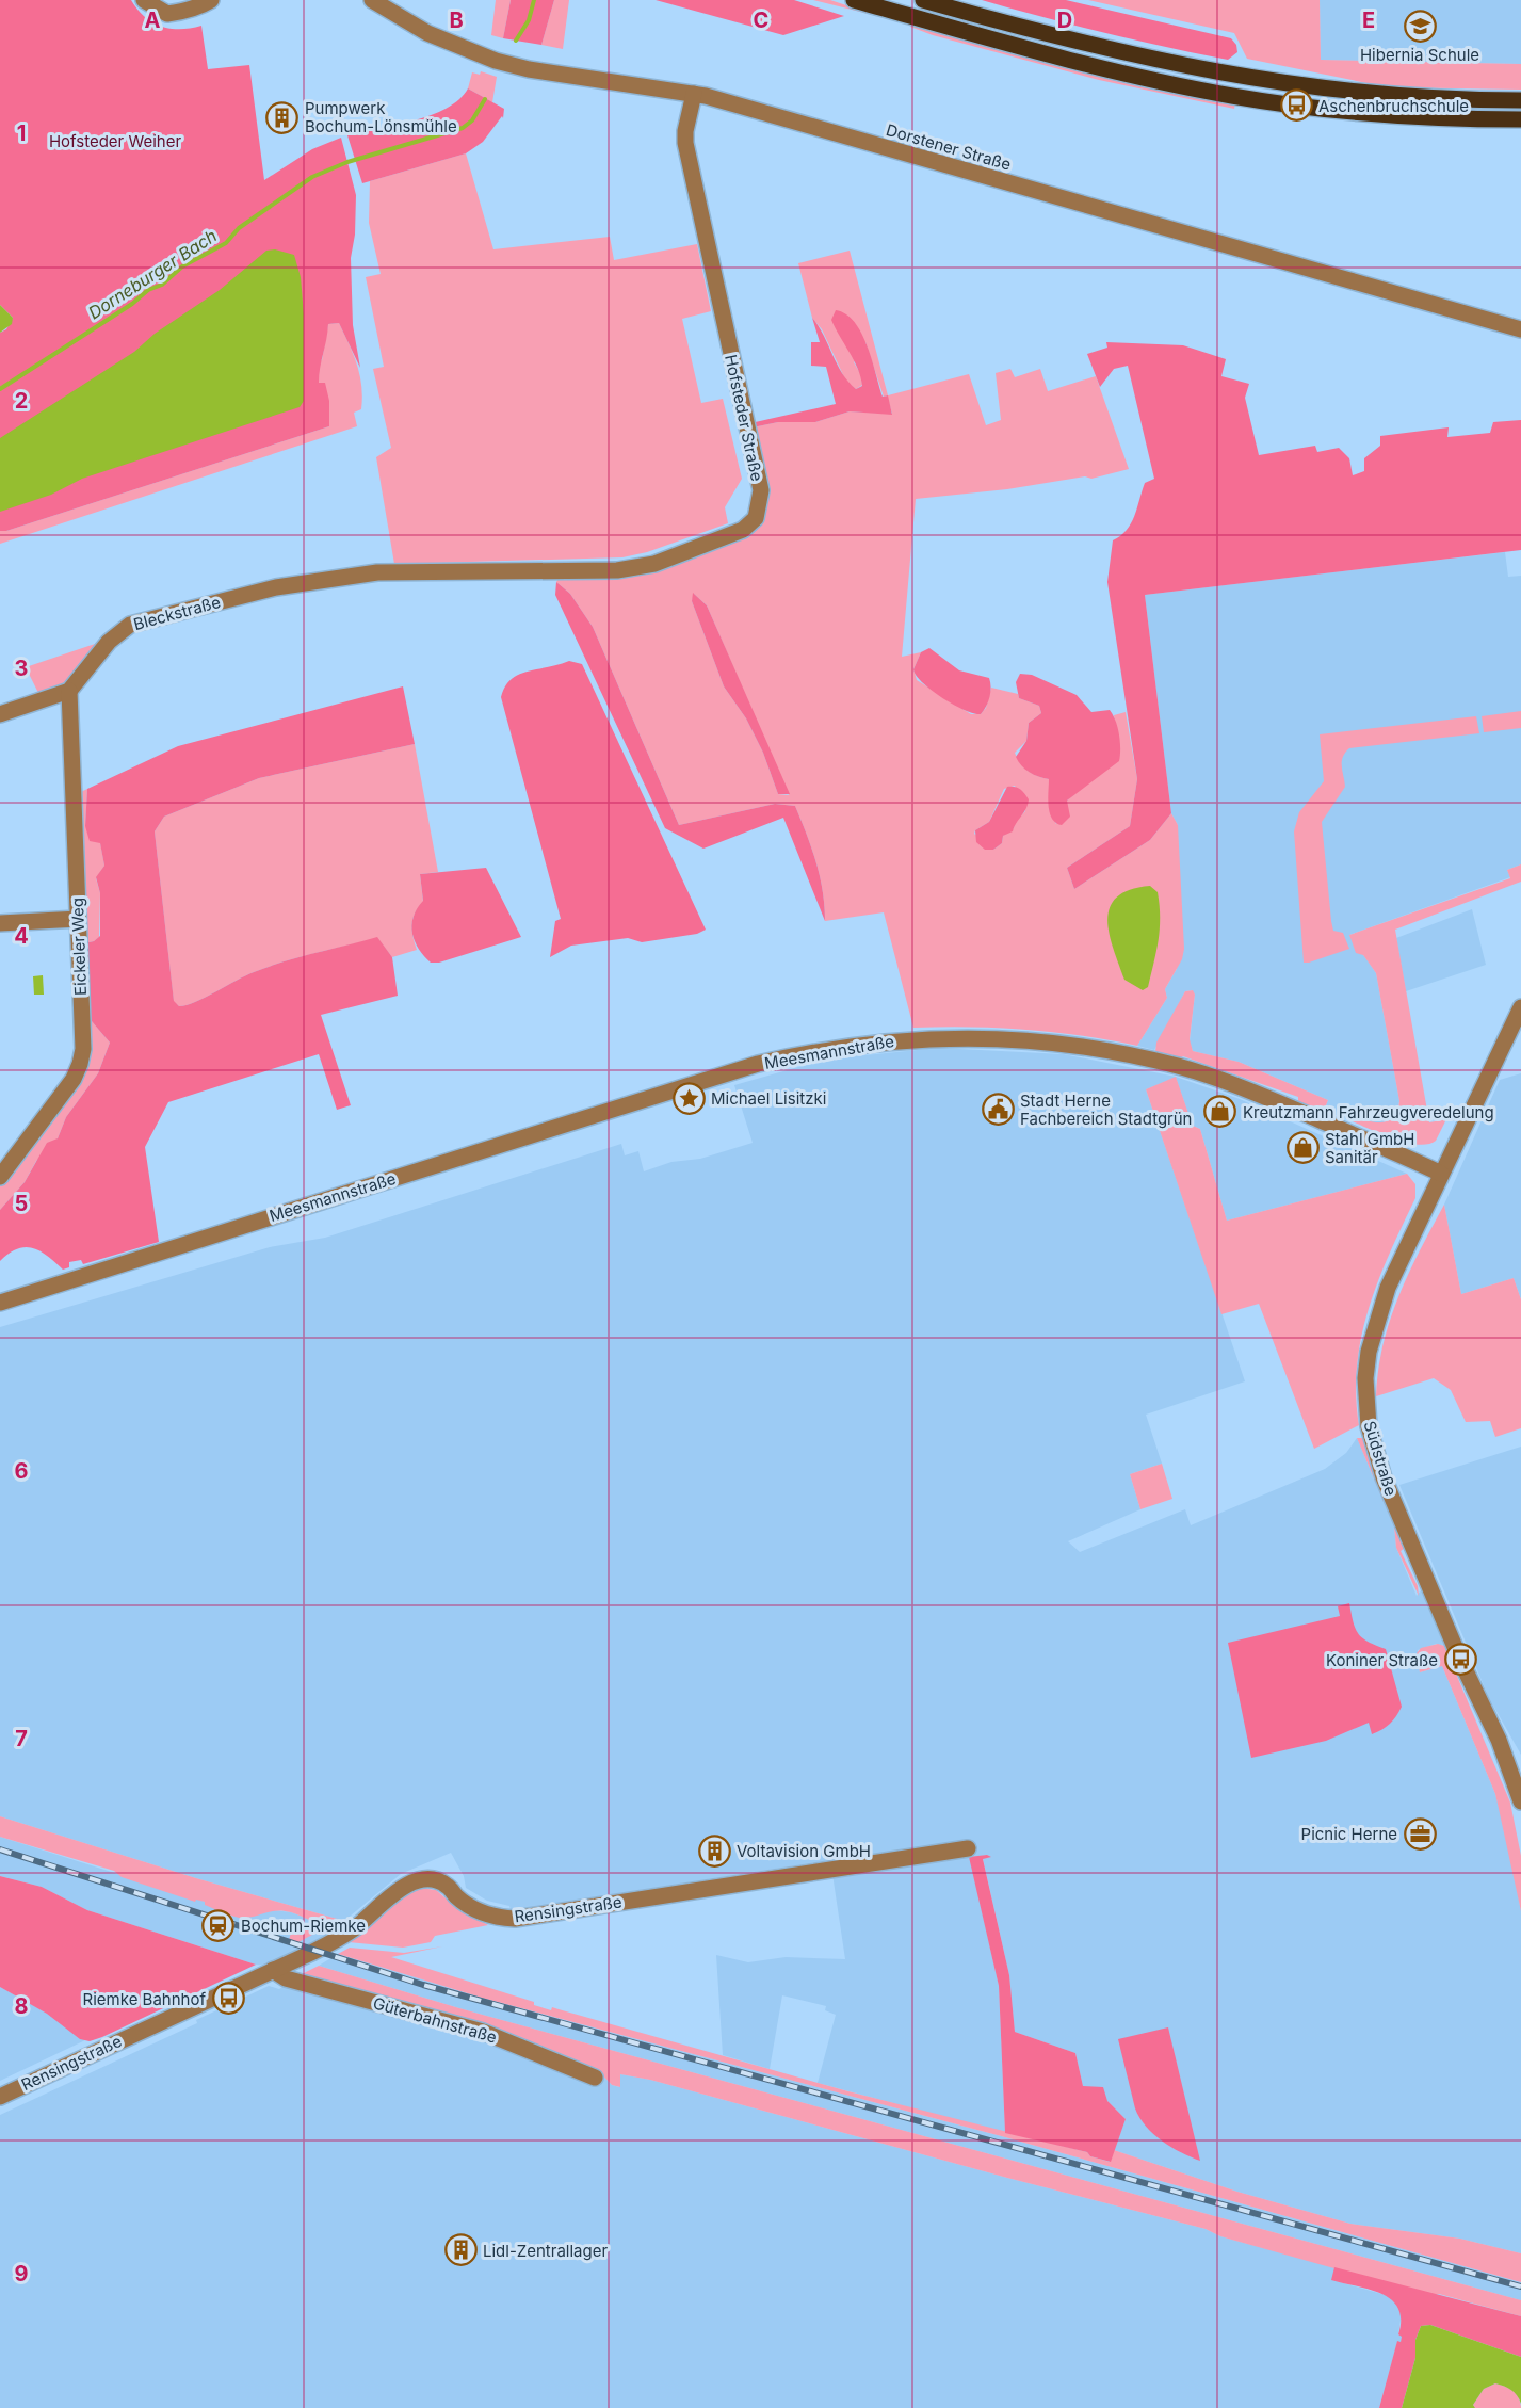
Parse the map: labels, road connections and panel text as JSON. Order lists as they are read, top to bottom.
{
  "streets": {
    "street": [
      "Dorstener Straße",
      "Hofsteder Straße",
      "Bleckstraße",
      "Eickeler Weg",
      "Meesmannstraße",
      "Südstraße",
      "Rensingstraße",
      "Güterbahnstraße"
    ]
  },
  "crossings": [
    ["Dorstener Straße", "Hofsteder Straße"],
    ["Hofsteder Straße", "Bleckstraße"],
    ["Bleckstraße", "Eickeler Weg"],
    ["Meesmannstraße", "Südstraße"],
    ["Rensingstraße", "Güterbahnstraße"]
  ],
  "water": ["Dorneburger Bach"],
  "parks": ["Hofsteder Weiher"],
  "places": {
    "school or university": ["Hibernia Schule"],
    "bus stop": ["Aschenbruchschule", "Koniner Straße", "Riemke Bahnhof"],
    "building": ["Pumpwerk Bochum-Lönsmühle", "Voltavision GmbH", "Lidl-Zentrallager"],
    "place": ["Michael Lisitzki"],
    "public building": ["Stadt Herne Fachbereich Stadtgrün"],
    "shop": ["Kreutzmann Fahrzeugveredelung", "Stahl GmbH Sanitär"],
    "office": ["Picnic Herne"],
    "station": ["Bochum-Riemke"]
  },
  "grid": {
    "columns": [
      "A",
      "B",
      "C",
      "D",
      "E"
    ],
    "rows": [
      "1",
      "2",
      "3",
      "4",
      "5",
      "6",
      "7",
      "8",
      "9"
    ]
  }
}
